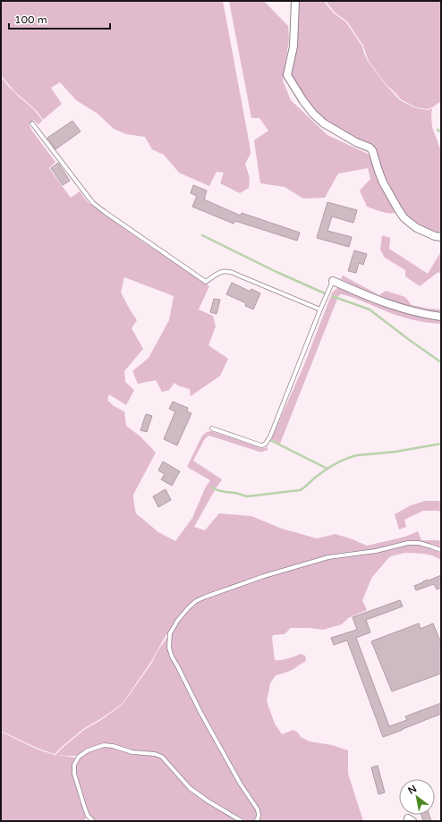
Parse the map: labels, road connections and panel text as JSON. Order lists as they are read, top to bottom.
{
  "scale_bar": "100 m",
  "north": "top left"
}
